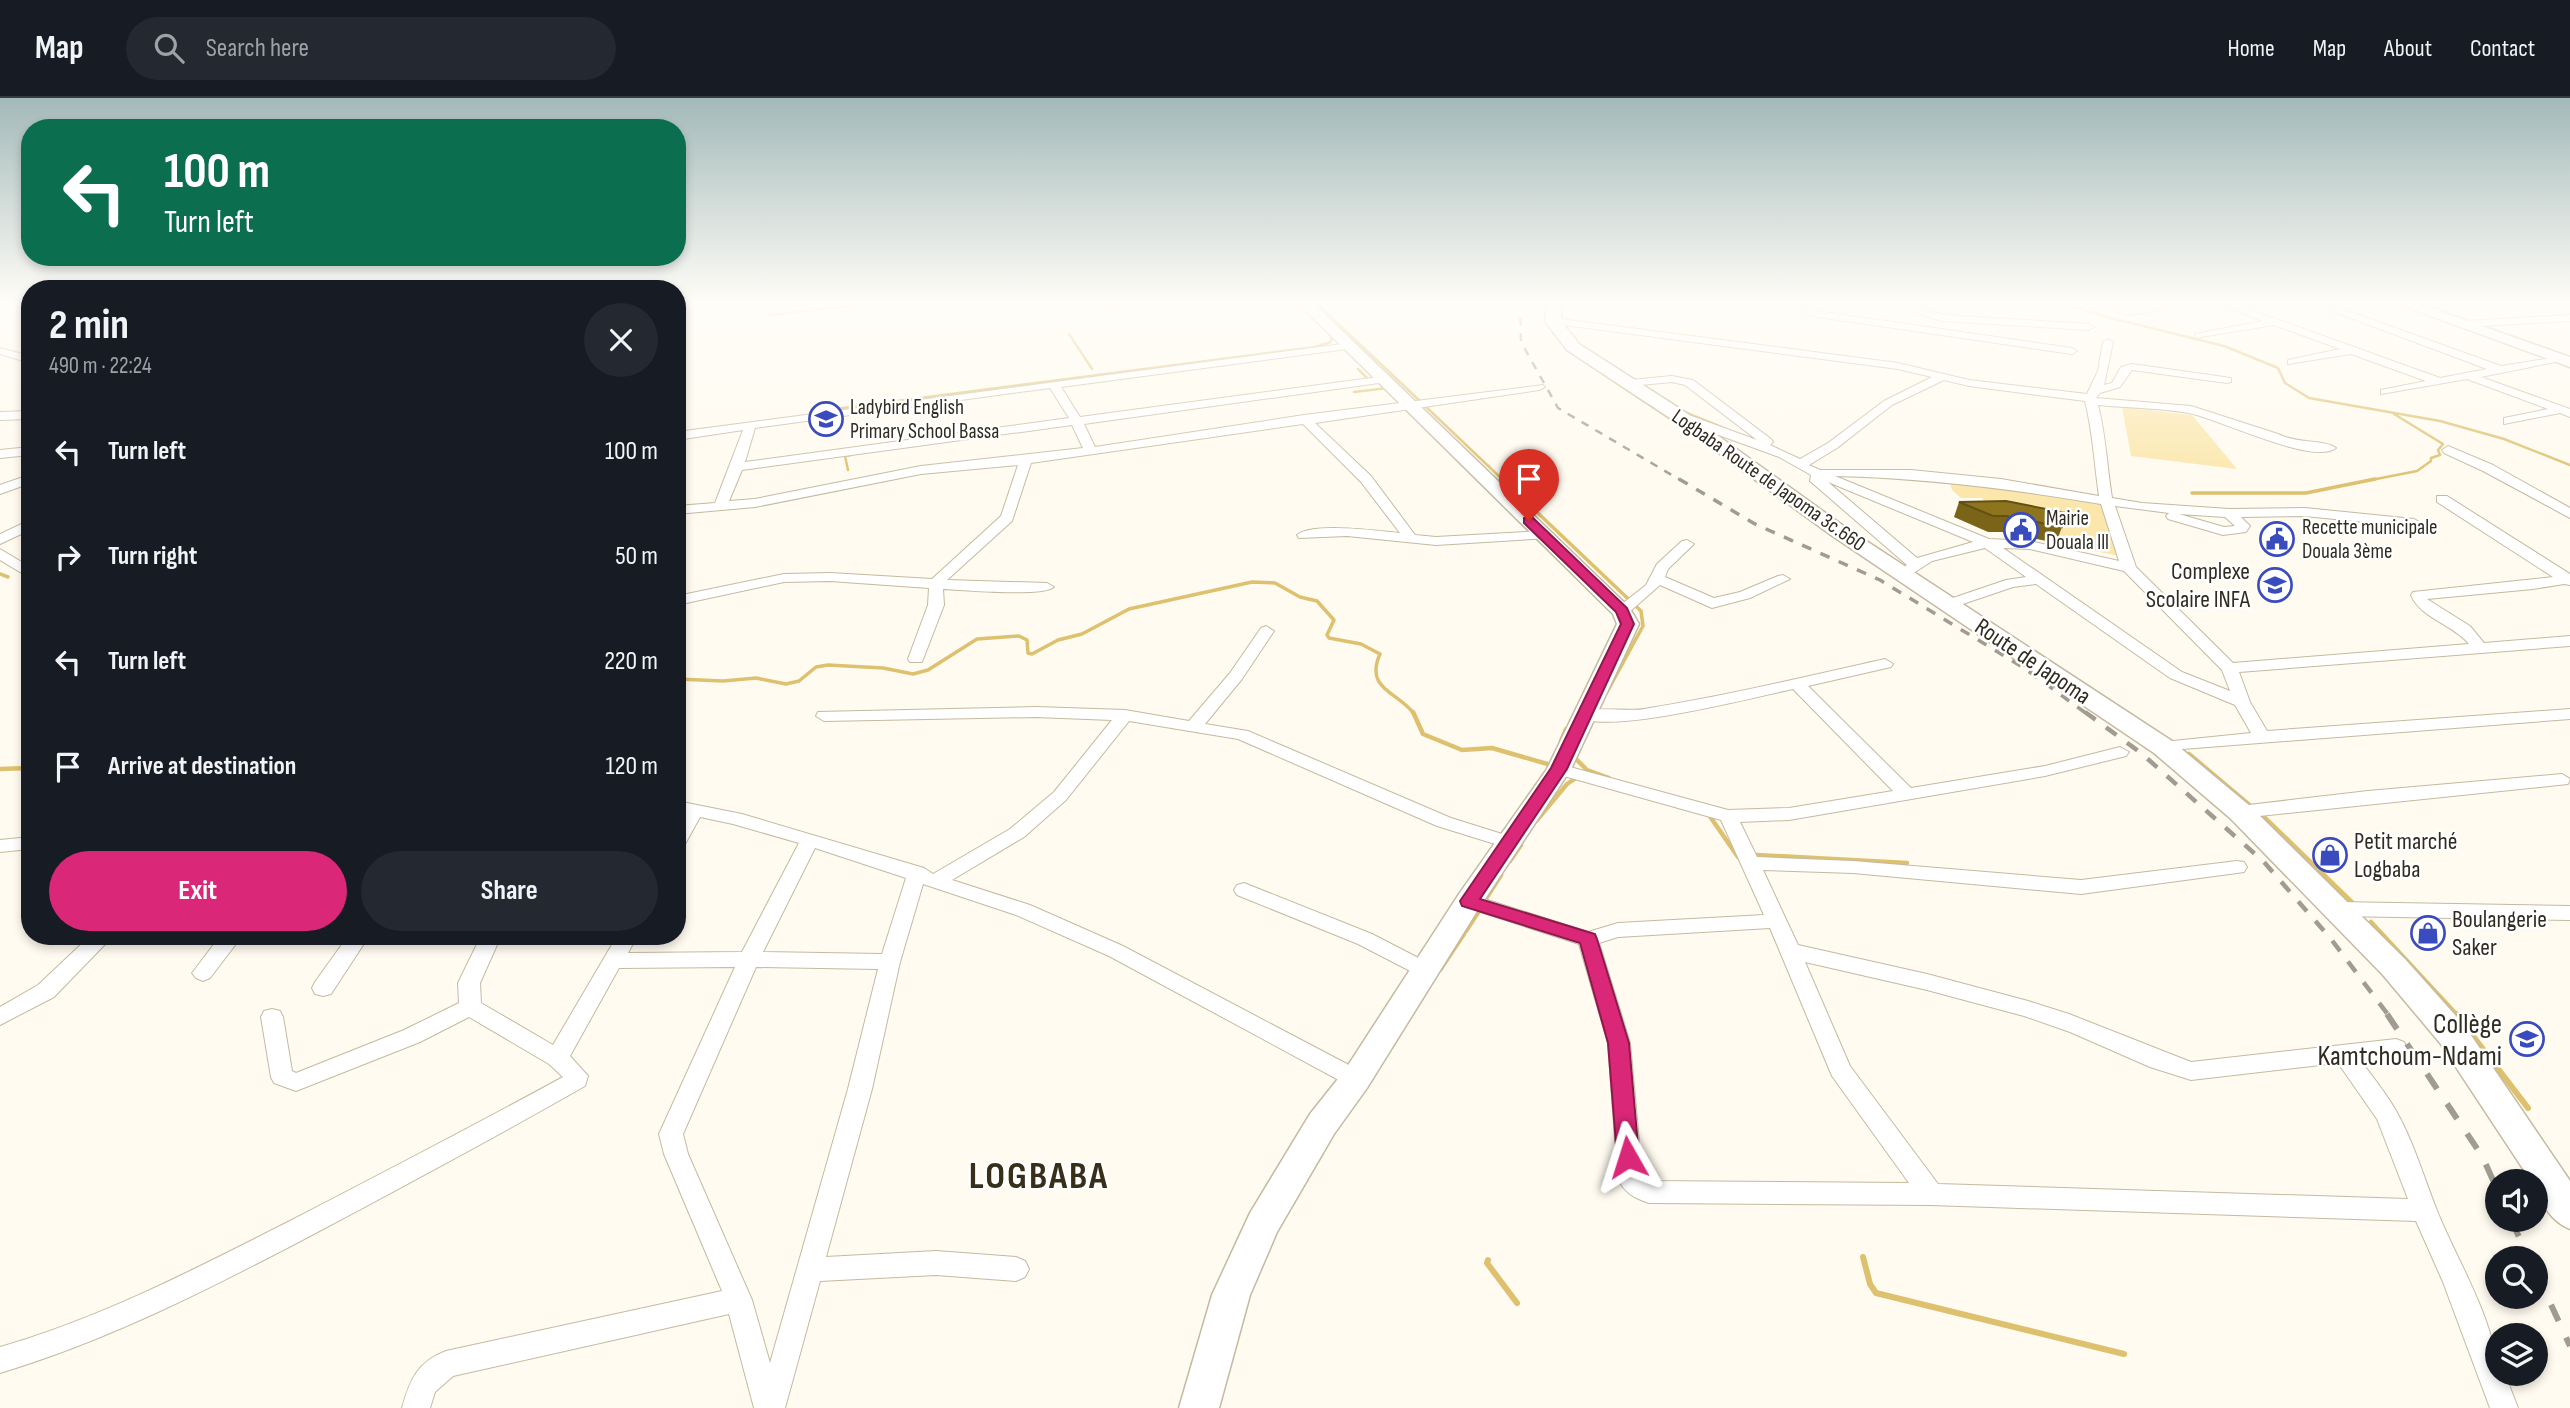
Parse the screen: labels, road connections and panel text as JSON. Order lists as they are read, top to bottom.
{
  "streets": {
    "main road": ["Logbaba Route de Japoma 3c.660", "Route de Japoma"]
  },
  "crossings": [
    ["Logbaba Route de Japoma 3c.660", "Route de Japoma"]
  ],
  "districts": ["LOGBABA"],
  "places": {
    "school or university": ["Ladybird English Primary School Bassa", "Complexe Scolaire INFA", "Collège Kamtchoum-Ndami"],
    "public building": ["Mairie Douala lll", "Recette municipale Douala 3ème"],
    "shop": ["Petit marché Logbaba", "Boulangerie Saker"]
  },
  "page": {
    "header": "Map",
    "search": "Search here",
    "nav": [
      "Home",
      "Map",
      "About",
      "Contact"
    ],
    "turn": ["100 m", "Turn left"],
    "heading": ["2 min", "490 m · 22:24"],
    "list": [
      {
        "name": "Turn left",
        "value": "100 m"
      },
      {
        "name": "Turn right",
        "value": "50 m"
      },
      {
        "name": "Turn left",
        "value": "220 m"
      },
      {
        "name": "Arrive at destination",
        "value": "120 m"
      }
    ],
    "buttons": ["Exit", "Share"]
  }
}
